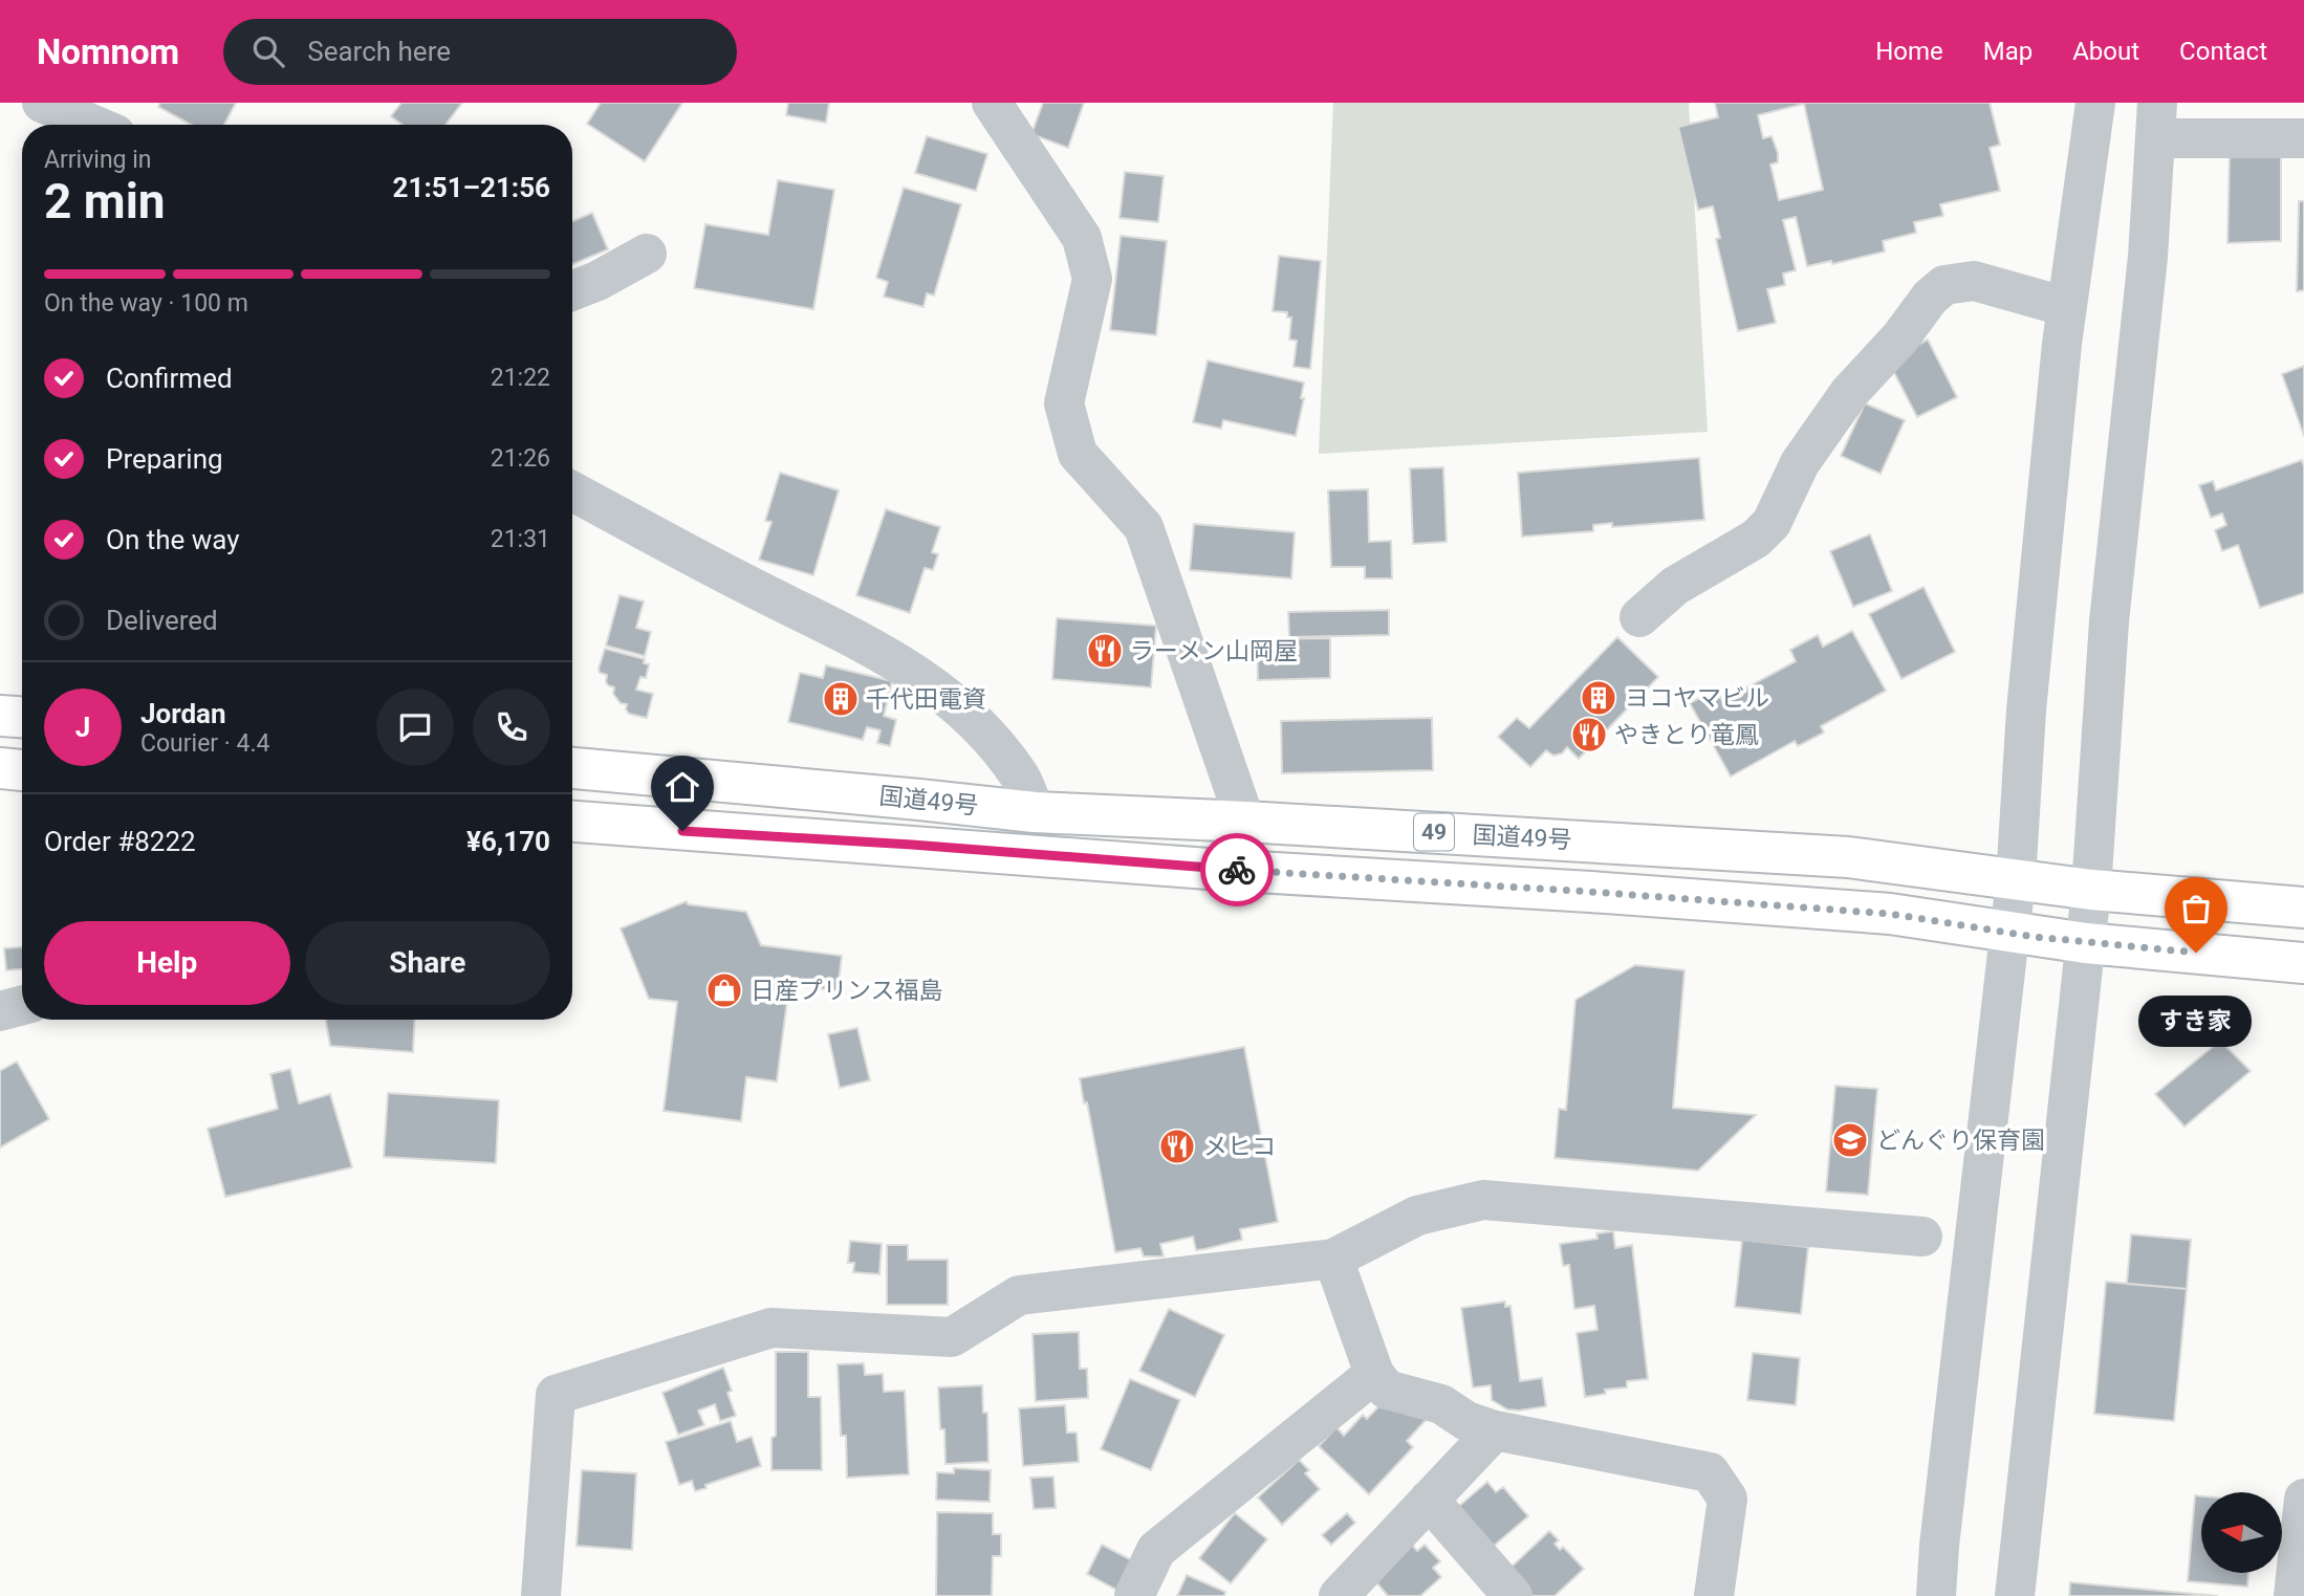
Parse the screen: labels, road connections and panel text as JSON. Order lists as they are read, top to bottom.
{
  "streets": {
    "highway": ["国道49号", "49"]
  },
  "places": {
    "restaurant": ["ラーメン山岡屋", "やきとり竜鳳", "メヒコ"],
    "building": ["ヨコヤマビル", "千代田電資"],
    "other": ["すき家"],
    "shop": ["日産プリンス福島"],
    "school or university": ["どんぐり保育園"]
  },
  "north": "left",
  "page": {
    "header": "Nomnom",
    "search": "Search here",
    "nav": [
      "Home",
      "Map",
      "About",
      "Contact"
    ],
    "heading": ["2 min", "Arriving in", "21:51–21:56"],
    "panel": [
      "Jordan",
      "Courier · 4.4",
      "Order #8222",
      "¥6,170"
    ],
    "bar": "On the way · 100 m",
    "list": [
      ["Confirmed", "21:22"],
      ["Preparing", "21:26"],
      ["On the way", "21:31"],
      "Delivered"
    ],
    "round": "J",
    "buttons": ["Help", "Share"],
    "bubble": "すき家"
  }
}
